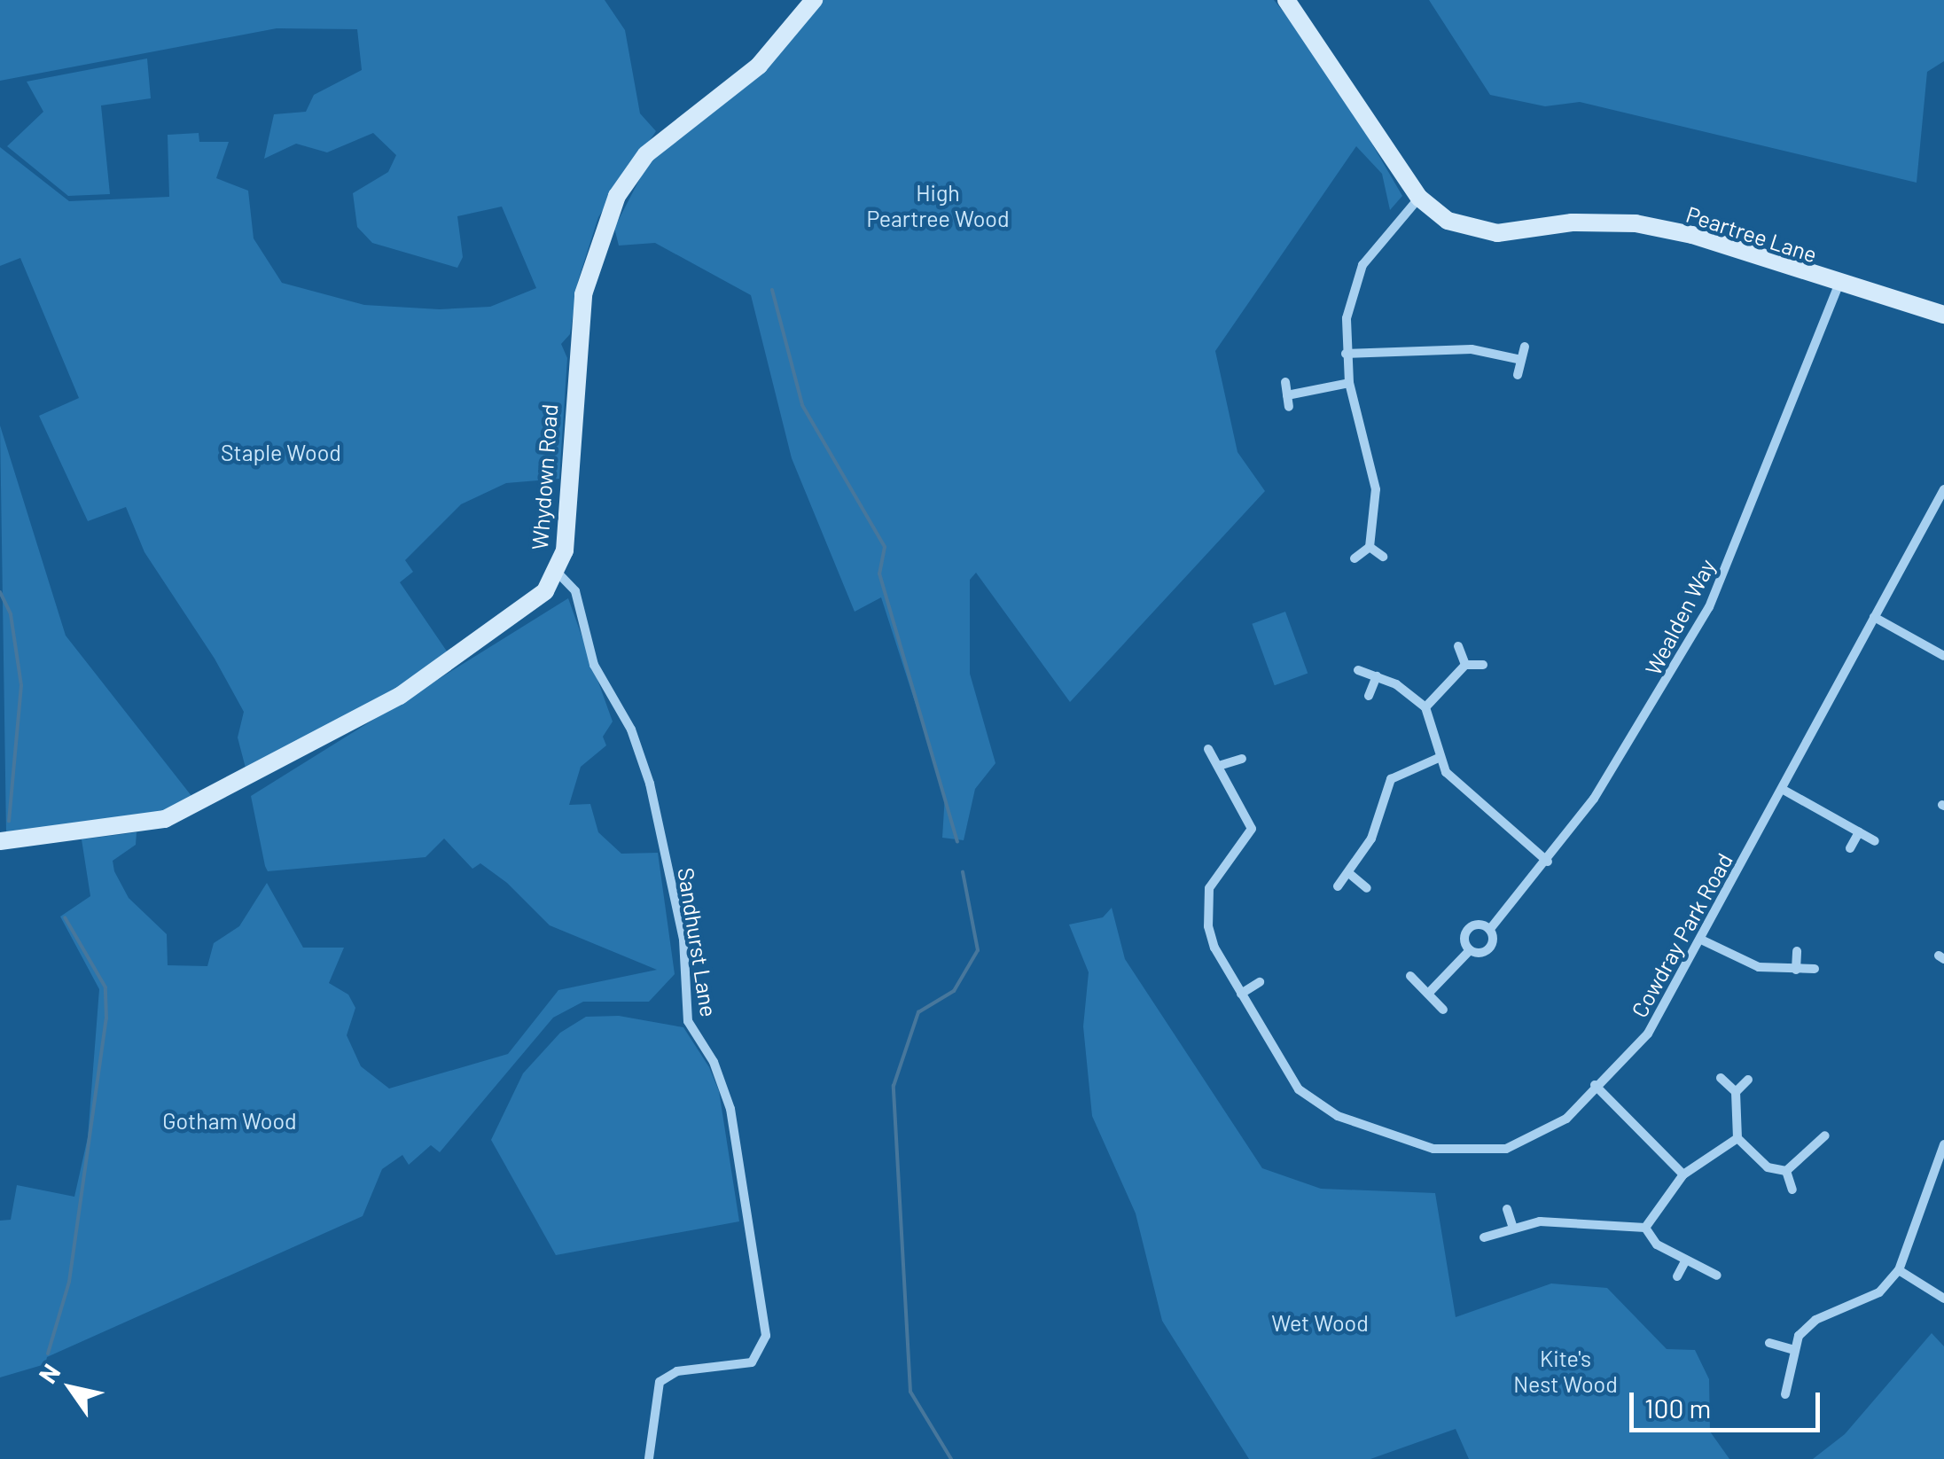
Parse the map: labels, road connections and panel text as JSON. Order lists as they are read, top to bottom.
{
  "streets": {
    "street": [
      "Peartree Lane",
      "Whydown Road",
      "Wealden Way",
      "Cowdray Park Road",
      "Sandhurst Lane"
    ]
  },
  "crossings": [
    ["Peartree Lane", "Wealden Way"],
    ["Whydown Road", "Sandhurst Lane"]
  ],
  "parks": [
    "High Peartree Wood",
    "Staple Wood",
    "Gotham Wood",
    "Wet Wood",
    "Kite's Nest Wood"
  ],
  "scale_bar": "100 m",
  "north": "top left"
}
